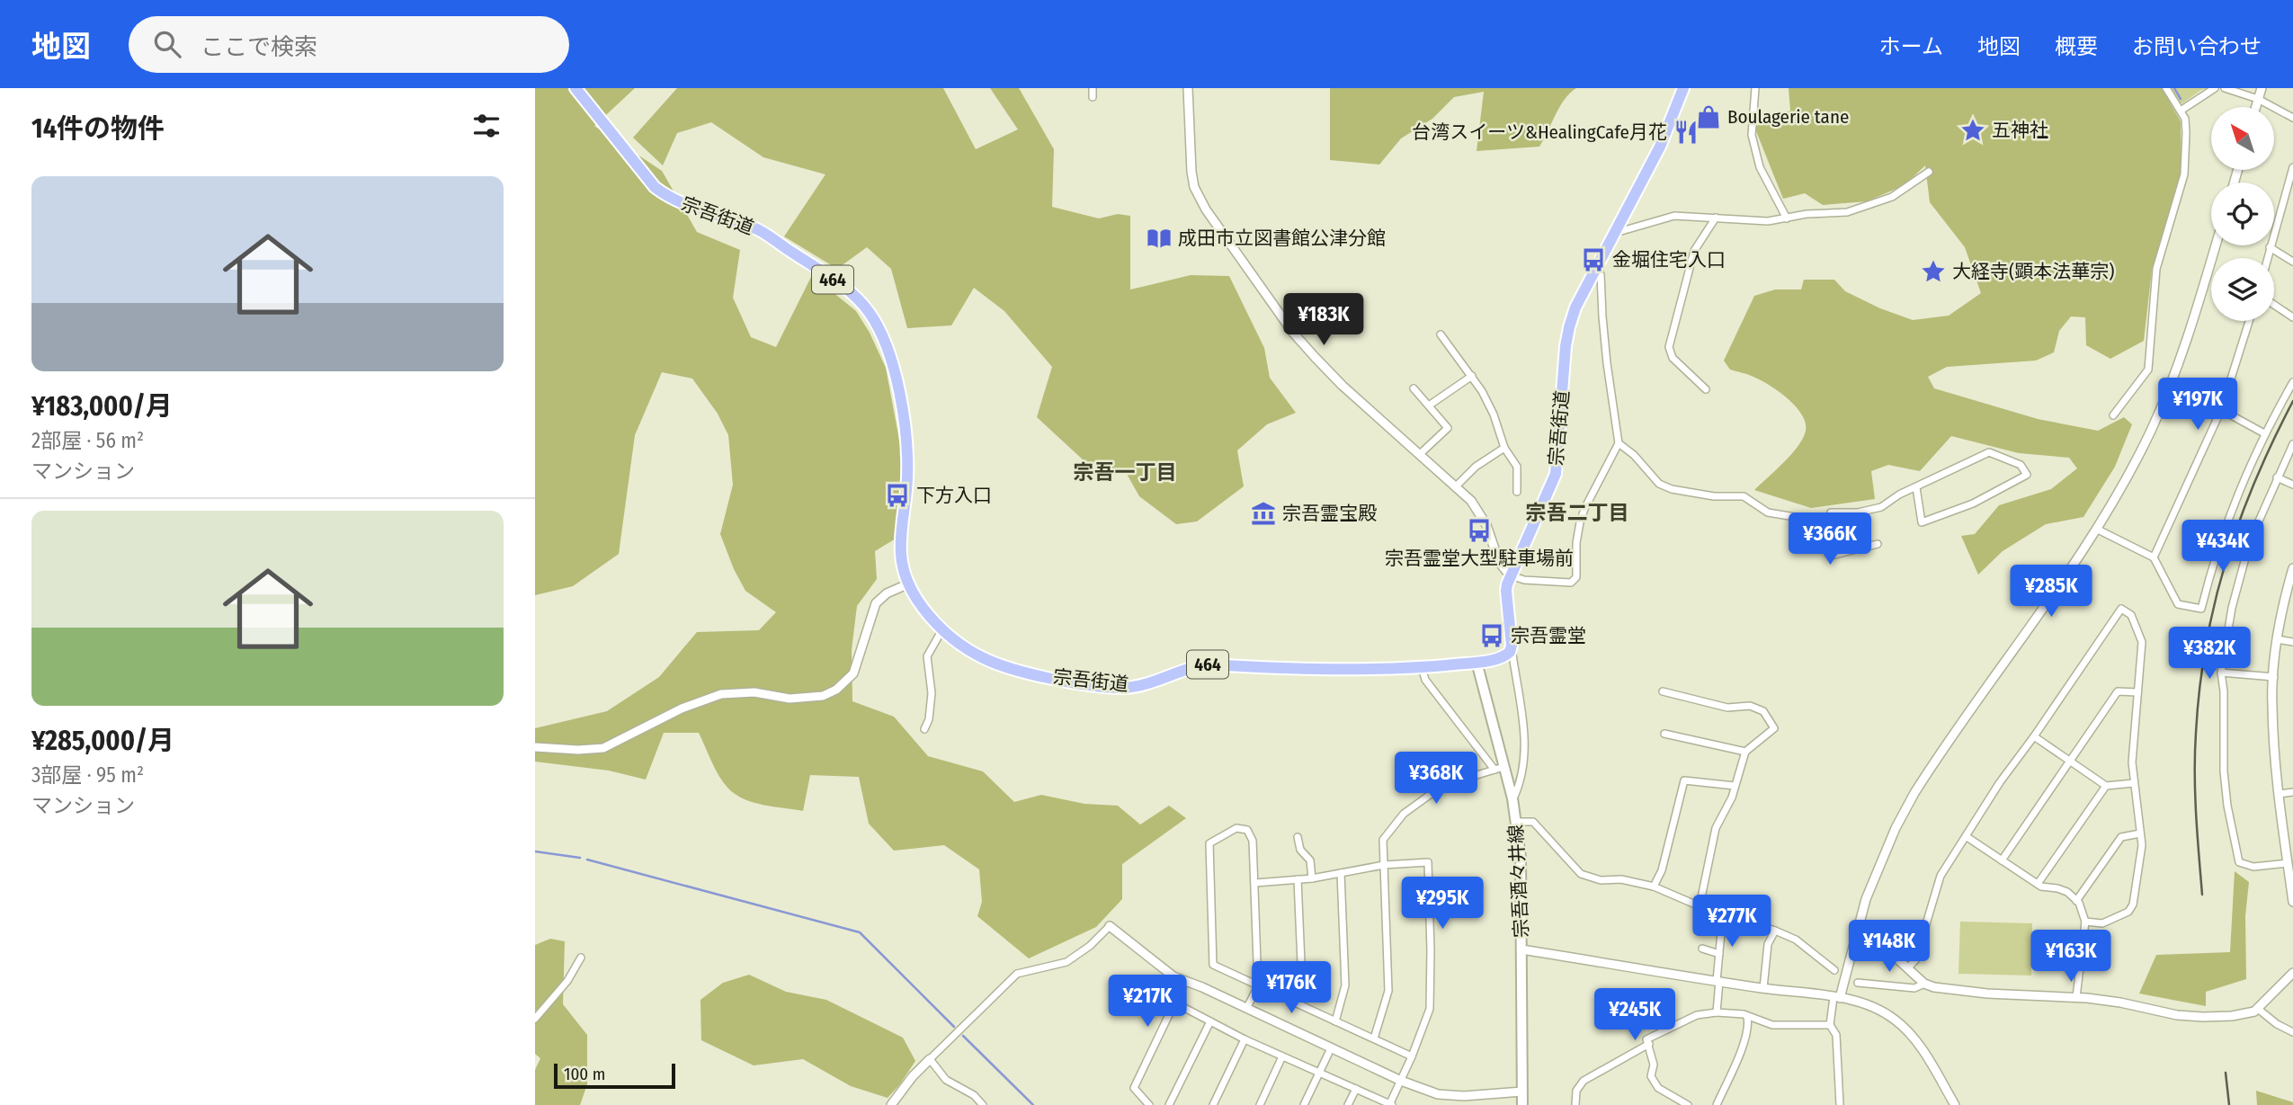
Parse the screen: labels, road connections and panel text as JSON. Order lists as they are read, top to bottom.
{
  "streets": {
    "highway": ["宗吾街道", "464"],
    "main road": ["宗吾酒々井線"]
  },
  "crossings": [
    ["宗吾街道", "宗吾酒々井線"]
  ],
  "districts": ["宗吾一丁目", "宗吾二丁目"],
  "places": {
    "shop": ["Boulagerie tane"],
    "place": ["五神社", "大経寺(顕本法華宗)"],
    "restaurant": ["台湾スイーツ&HealingCafe月花"],
    "library": ["成田市立図書館公津分館"],
    "bus stop": [
      "金堀住宅入口",
      "下方入口",
      "宗吾霊堂大型駐車場前",
      "宗吾霊堂"
    ],
    "museum": ["宗吾霊宝殿"]
  },
  "scale_bar": "100 m",
  "north": "top left",
  "page": {
    "header": "地図",
    "search": "ここで検索",
    "nav": [
      "ホーム",
      "地図",
      "概要",
      "お問い合わせ"
    ],
    "heading": "14件の物件",
    "list": [
      {
        "name": "¥183,000/月",
        "note": "2部屋 · 56 m² · マンション"
      },
      {
        "name": "¥285,000/月",
        "note": "3部屋 · 95 m² · マンション"
      }
    ],
    "price": [
      "¥183K",
      "¥197K",
      "¥366K",
      "¥434K",
      "¥285K",
      "¥382K",
      "¥368K",
      "¥295K",
      "¥277K",
      "¥148K",
      "¥163K",
      "¥176K",
      "¥217K",
      "¥245K"
    ],
    "scale": "100 m"
  }
}
